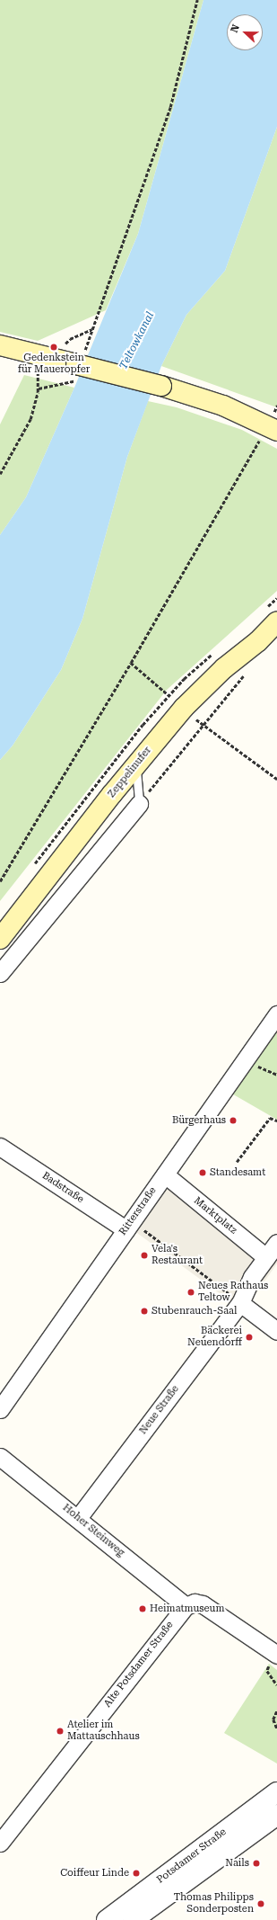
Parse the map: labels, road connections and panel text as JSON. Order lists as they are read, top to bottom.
{
  "streets": {
    "main road": ["Zeppelinufer"],
    "street": [
      "Badstraße",
      "Ritterstraße",
      "Marktplatz",
      "Neue Straße",
      "Hoher Steinweg",
      "Alte Potsdamer Straße",
      "Potsdamer Straße"
    ]
  },
  "crossings": [
    ["Badstraße", "Ritterstraße"],
    ["Ritterstraße", "Marktplatz"],
    ["Marktplatz", "Neue Straße"],
    ["Neue Straße", "Hoher Steinweg"],
    ["Hoher Steinweg", "Alte Potsdamer Straße"]
  ],
  "water": ["Teltowkanal"],
  "places": [
    "Gedenkstein für Maueropfer",
    "Bürgerhaus",
    "Standesamt",
    "Vela's Restaurant",
    "Neues Rathaus Teltow",
    "Stubenrauch-Saal",
    "Bäckerei Neuendorff",
    "Heimatmuseum",
    "Atelier im Mattauschhaus",
    "Nails",
    "Coiffeur Linde",
    "Thomas Philipps Sonderposten"
  ],
  "north": "left"
}
